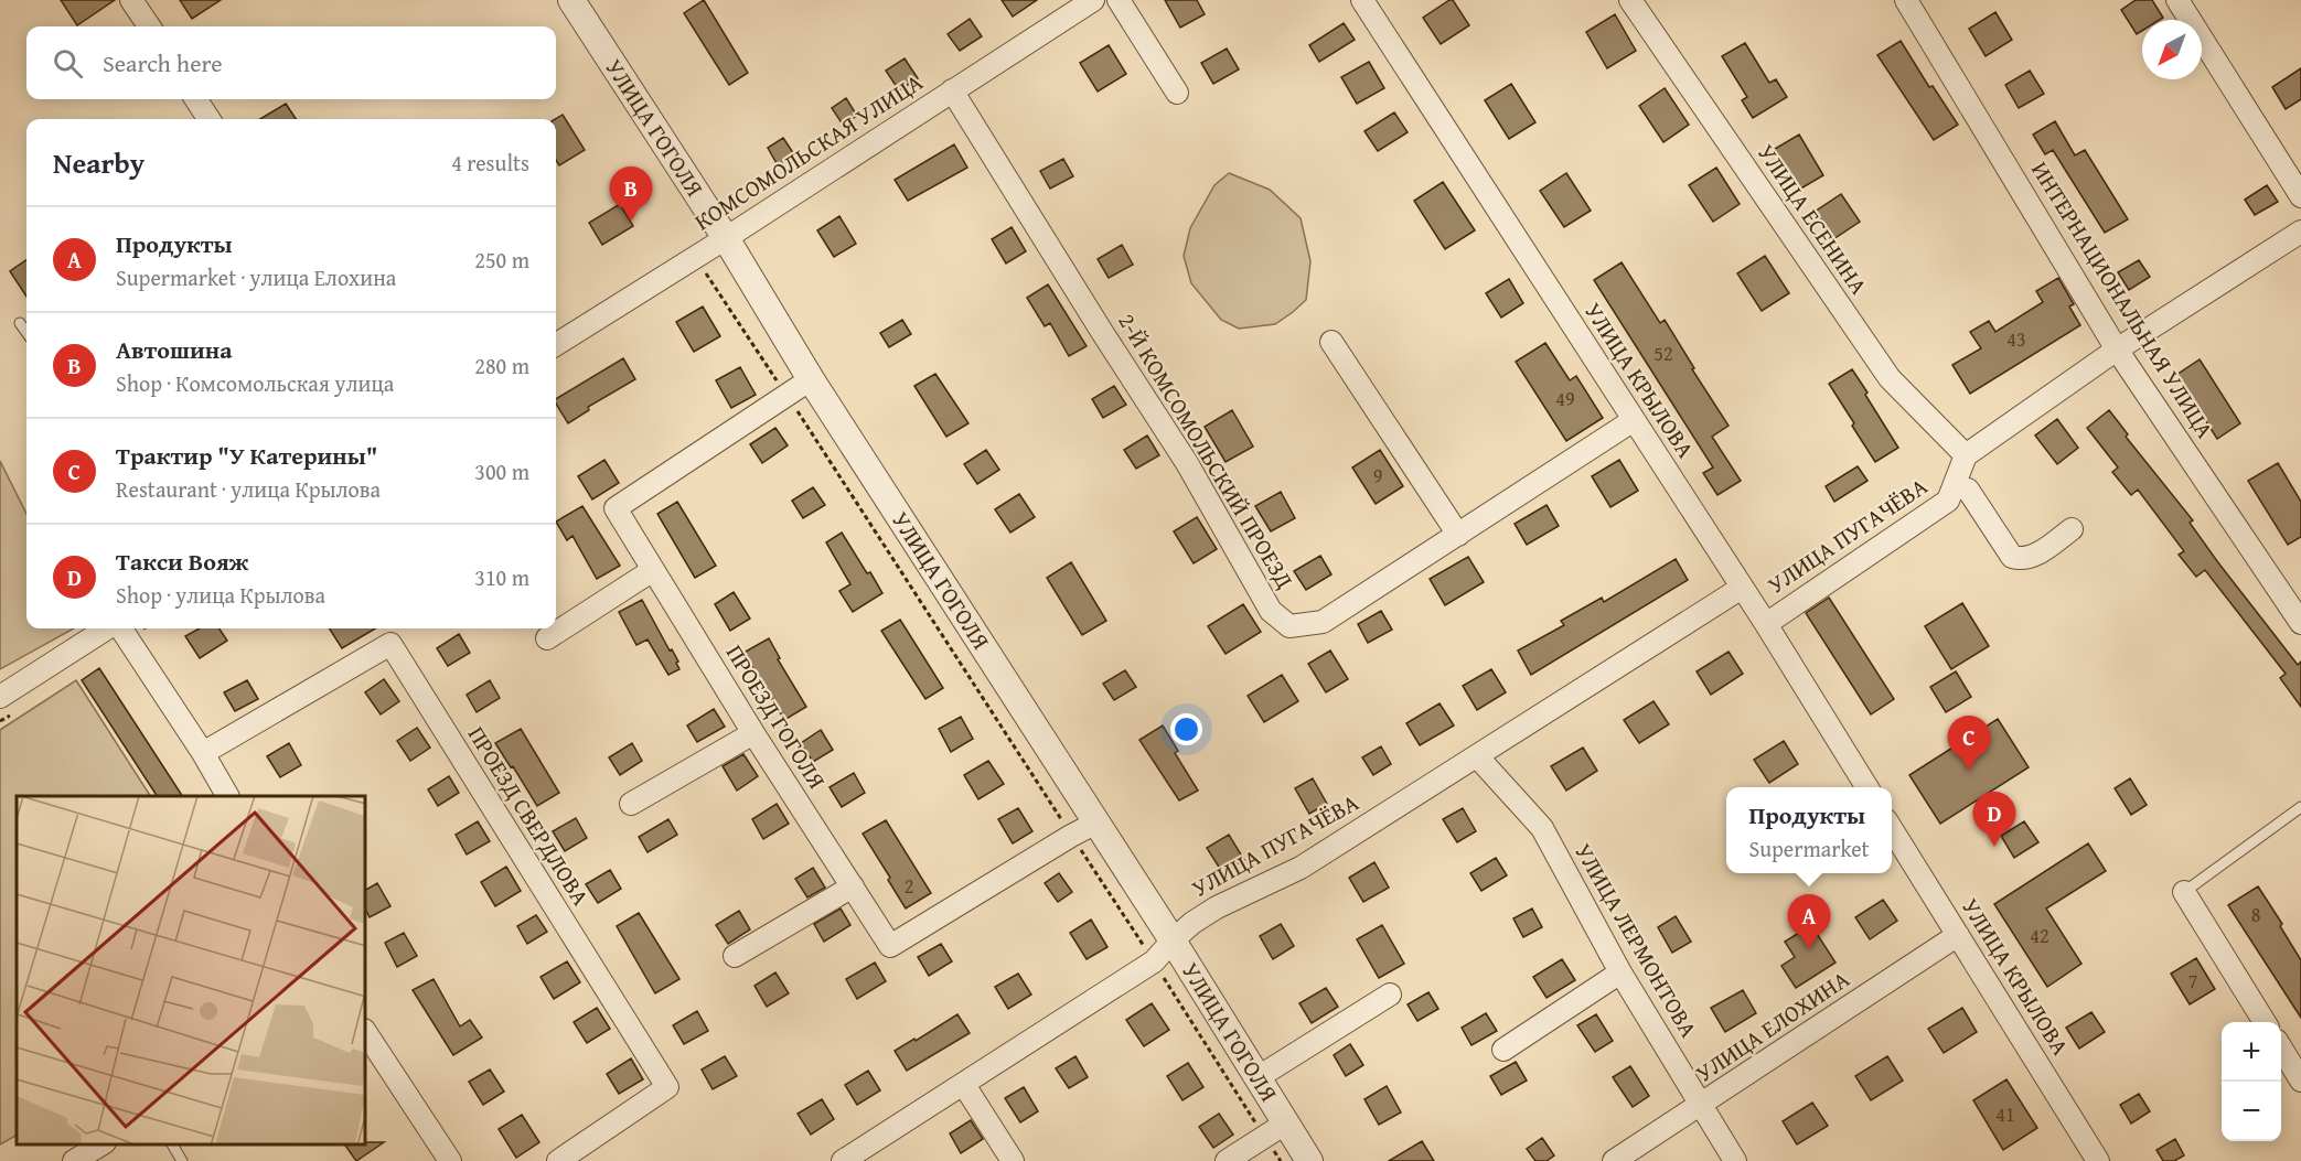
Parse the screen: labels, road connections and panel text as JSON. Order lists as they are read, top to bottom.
{
  "streets": {
    "street": [
      "УЛИЦА ГОГОЛЯ",
      "КОМСОМОЛЬСКАЯ УЛИЦА",
      "УЛИЦА ЕСЕНИНА",
      "ИНТЕРНАЦИОНАЛЬНАЯ УЛИЦА",
      "УЛИЦА КРЫЛОВА",
      "2-Й КОМСОМОЛЬСКИЙ ПРОЕЗД",
      "УЛИЦА ПУГАЧЁВА",
      "ПРОЕЗД ГОГОЛЯ",
      "ПРОЕЗД СВЕРДЛОВА",
      "УЛИЦА ЛЕРМОНТОВА",
      "УЛИЦА ЕЛОХИНА"
    ]
  },
  "crossings": [
    ["УЛИЦА ГОГОЛЯ", "КОМСОМОЛЬСКАЯ УЛИЦА"],
    ["УЛИЦА ГОГОЛЯ", "УЛИЦА ПУГАЧЁВА"],
    ["УЛИЦА ГОГОЛЯ", "ПРОЕЗД ГОГОЛЯ"],
    ["КОМСОМОЛЬСКАЯ УЛИЦА", "2-Й КОМСОМОЛЬСКИЙ ПРОЕЗД"],
    ["УЛИЦА ЕСЕНИНА", "УЛИЦА ПУГАЧЁВА"],
    ["УЛИЦА КРЫЛОВА", "2-Й КОМСОМОЛЬСКИЙ ПРОЕЗД"],
    ["УЛИЦА КРЫЛОВА", "УЛИЦА ПУГАЧЁВА"],
    ["УЛИЦА КРЫЛОВА", "УЛИЦА ЕЛОХИНА"],
    ["УЛИЦА ПУГАЧЁВА", "УЛИЦА ЛЕРМОНТОВА"],
    ["УЛИЦА ЛЕРМОНТОВА", "УЛИЦА ЕЛОХИНА"]
  ],
  "house_numbers": [
    "43",
    "52",
    "49",
    "9",
    "2",
    "8",
    "42",
    "7",
    "41"
  ],
  "north": "bottom left",
  "page": {
    "search": "Search here",
    "heading": ["Nearby", "4 results"],
    "pins": [
      "B",
      "C",
      "D",
      "A"
    ],
    "list": [
      {
        "mark": "A",
        "name": "Продукты",
        "note": "Supermarket · улица Елохина",
        "value": "250 m"
      },
      {
        "mark": "B",
        "name": "Автошина",
        "note": "Shop · Комсомольская улица",
        "value": "280 m"
      },
      {
        "mark": "C",
        "name": "Трактир \"У Катерины\"",
        "note": "Restaurant · улица Крылова",
        "value": "300 m"
      },
      {
        "mark": "D",
        "name": "Такси Вояж",
        "note": "Shop · улица Крылова",
        "value": "310 m"
      }
    ],
    "popup": ["Продукты", "Supermarket"],
    "map_buttons": ["+", "−"]
  }
}
